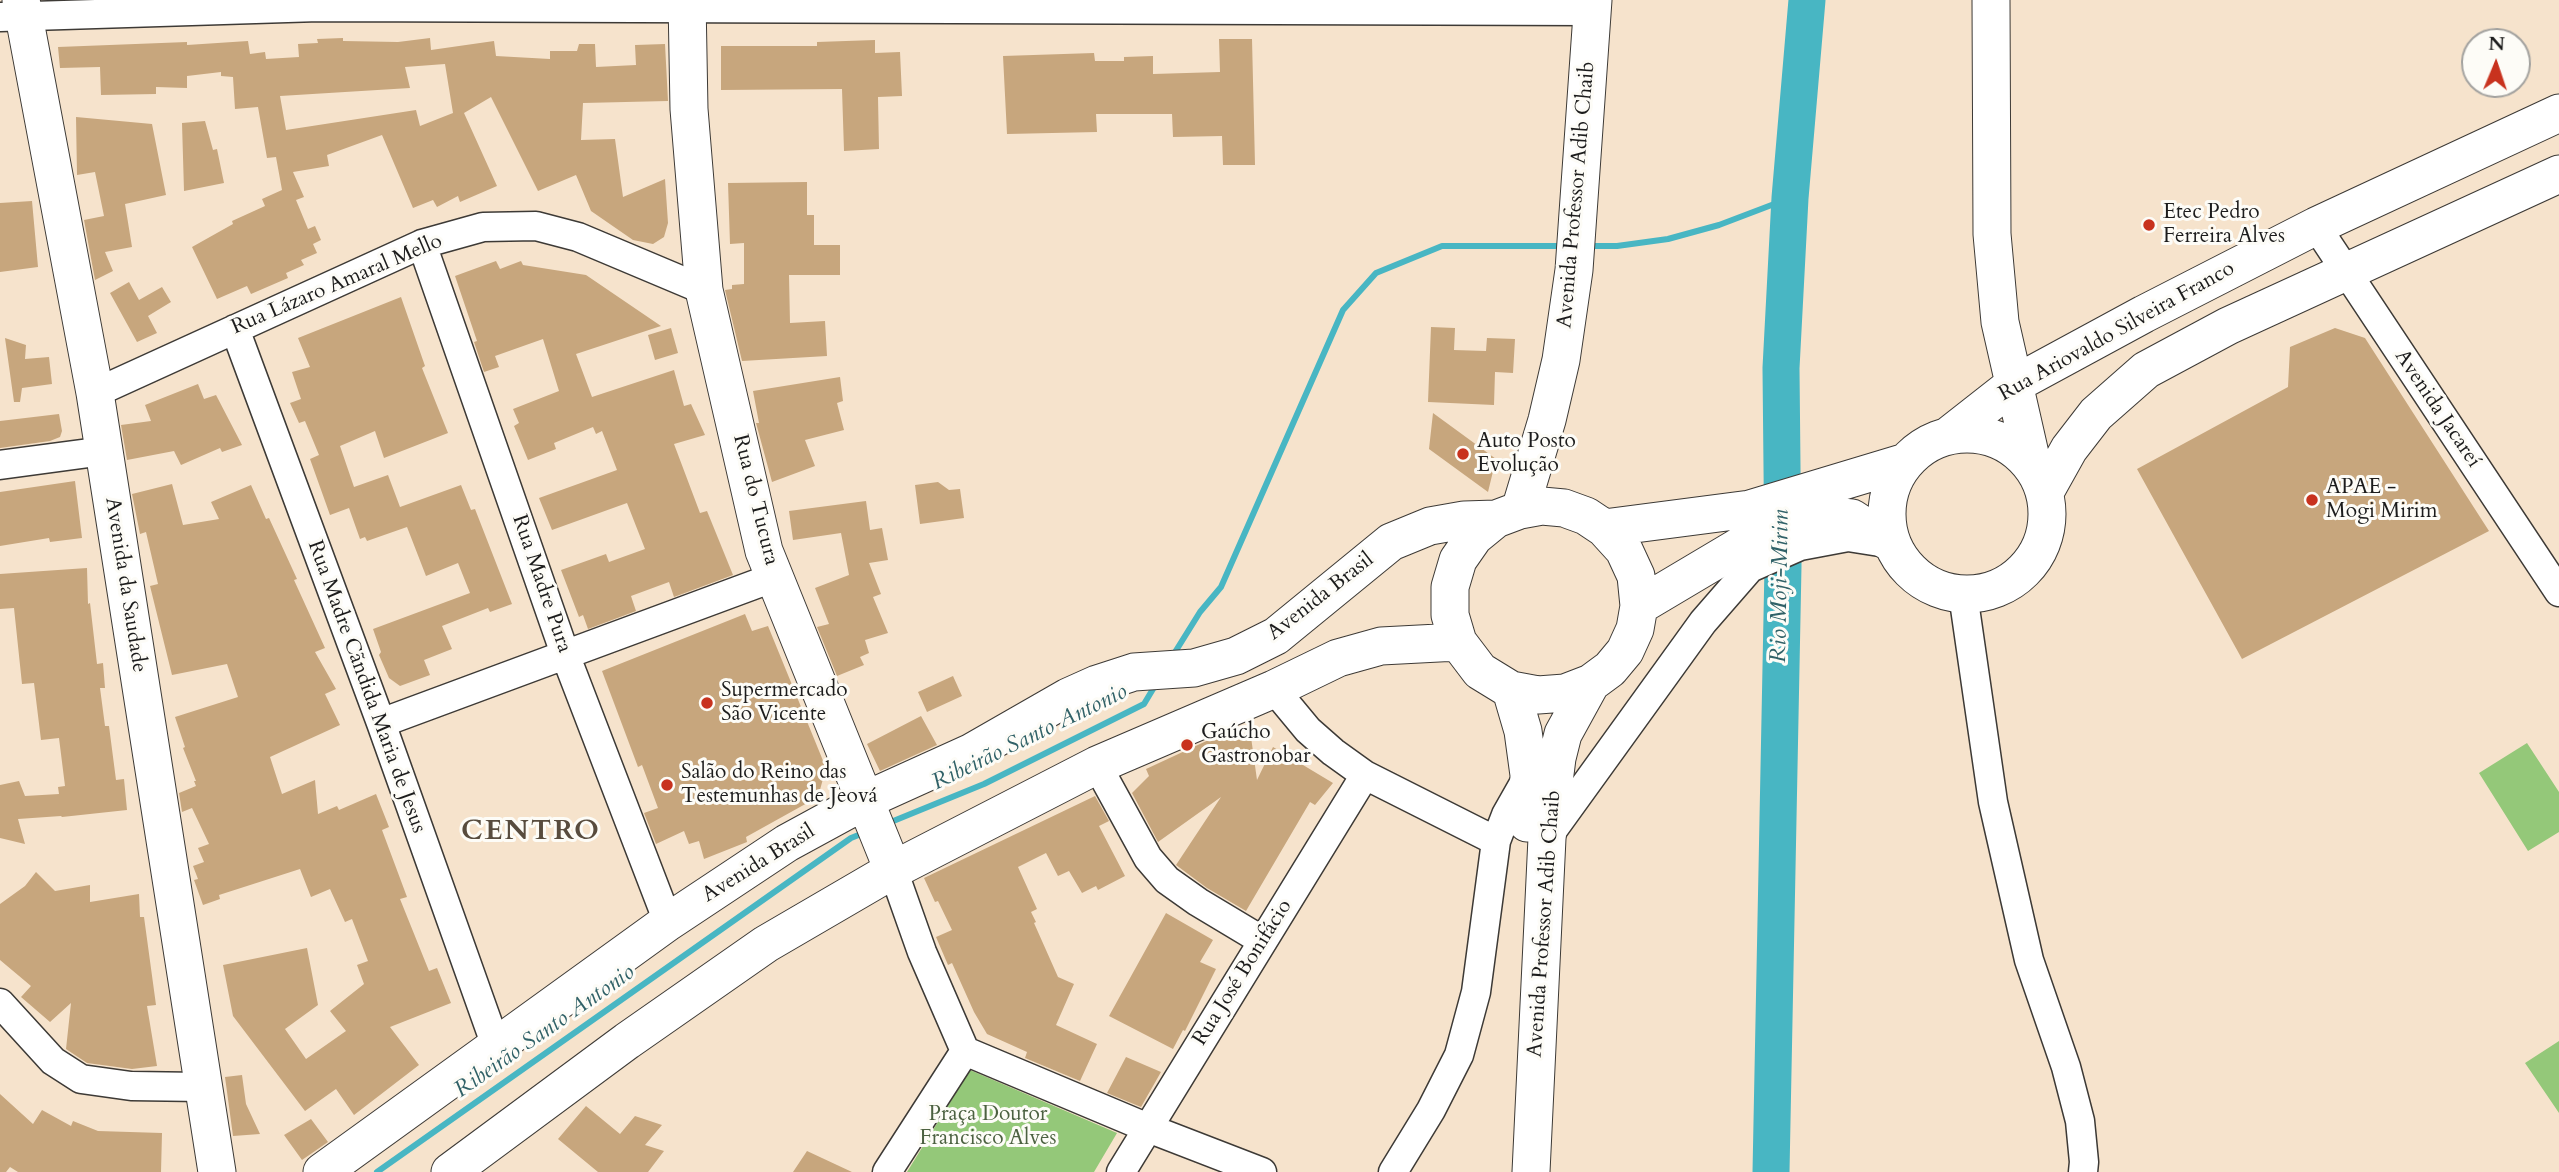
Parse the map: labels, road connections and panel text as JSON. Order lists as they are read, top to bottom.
{
  "streets": {
    "main road": [
      "Avenida Professor Adib Chaib",
      "Rua Ariovaldo Silveira Franco",
      "Rua do Tucura",
      "Avenida da Saudade",
      "Avenida Brasil"
    ],
    "street": [
      "Rua Lázaro Amaral Mello",
      "Avenida Jacareí",
      "Rua Madre Pura",
      "Rua Madre Cãndida Maria de Jesus",
      "Rua José Bonifácio"
    ]
  },
  "crossings": [
    ["Avenida Professor Adib Chaib", "Avenida Brasil"],
    ["Rua Lázaro Amaral Mello", "Rua do Tucura"],
    ["Rua Lázaro Amaral Mello", "Rua Madre Pura"],
    ["Rua Lázaro Amaral Mello", "Avenida da Saudade"],
    ["Rua Lázaro Amaral Mello", "Rua Madre Cãndida Maria de Jesus"],
    ["Rua Ariovaldo Silveira Franco", "Avenida Jacareí"],
    ["Rua do Tucura", "Avenida Brasil"],
    ["Rua Madre Pura", "Avenida Brasil"],
    ["Avenida Brasil", "Rua Madre Cãndida Maria de Jesus"]
  ],
  "districts": ["CENTRO"],
  "water": ["Rio Moji-Mirim", "Ribeirão Santo Antonio"],
  "parks": ["Praça Doutor Francisco Alves"],
  "places": [
    "Etec Pedro Ferreira Alves",
    "Auto Posto Evolução",
    "APAE - Mogi Mirim",
    "Supermercado São Vicente",
    "Gaúcho Gastronobar",
    "Salão do Reino das Testemunhas de Jeová"
  ],
  "north": "top"
}
